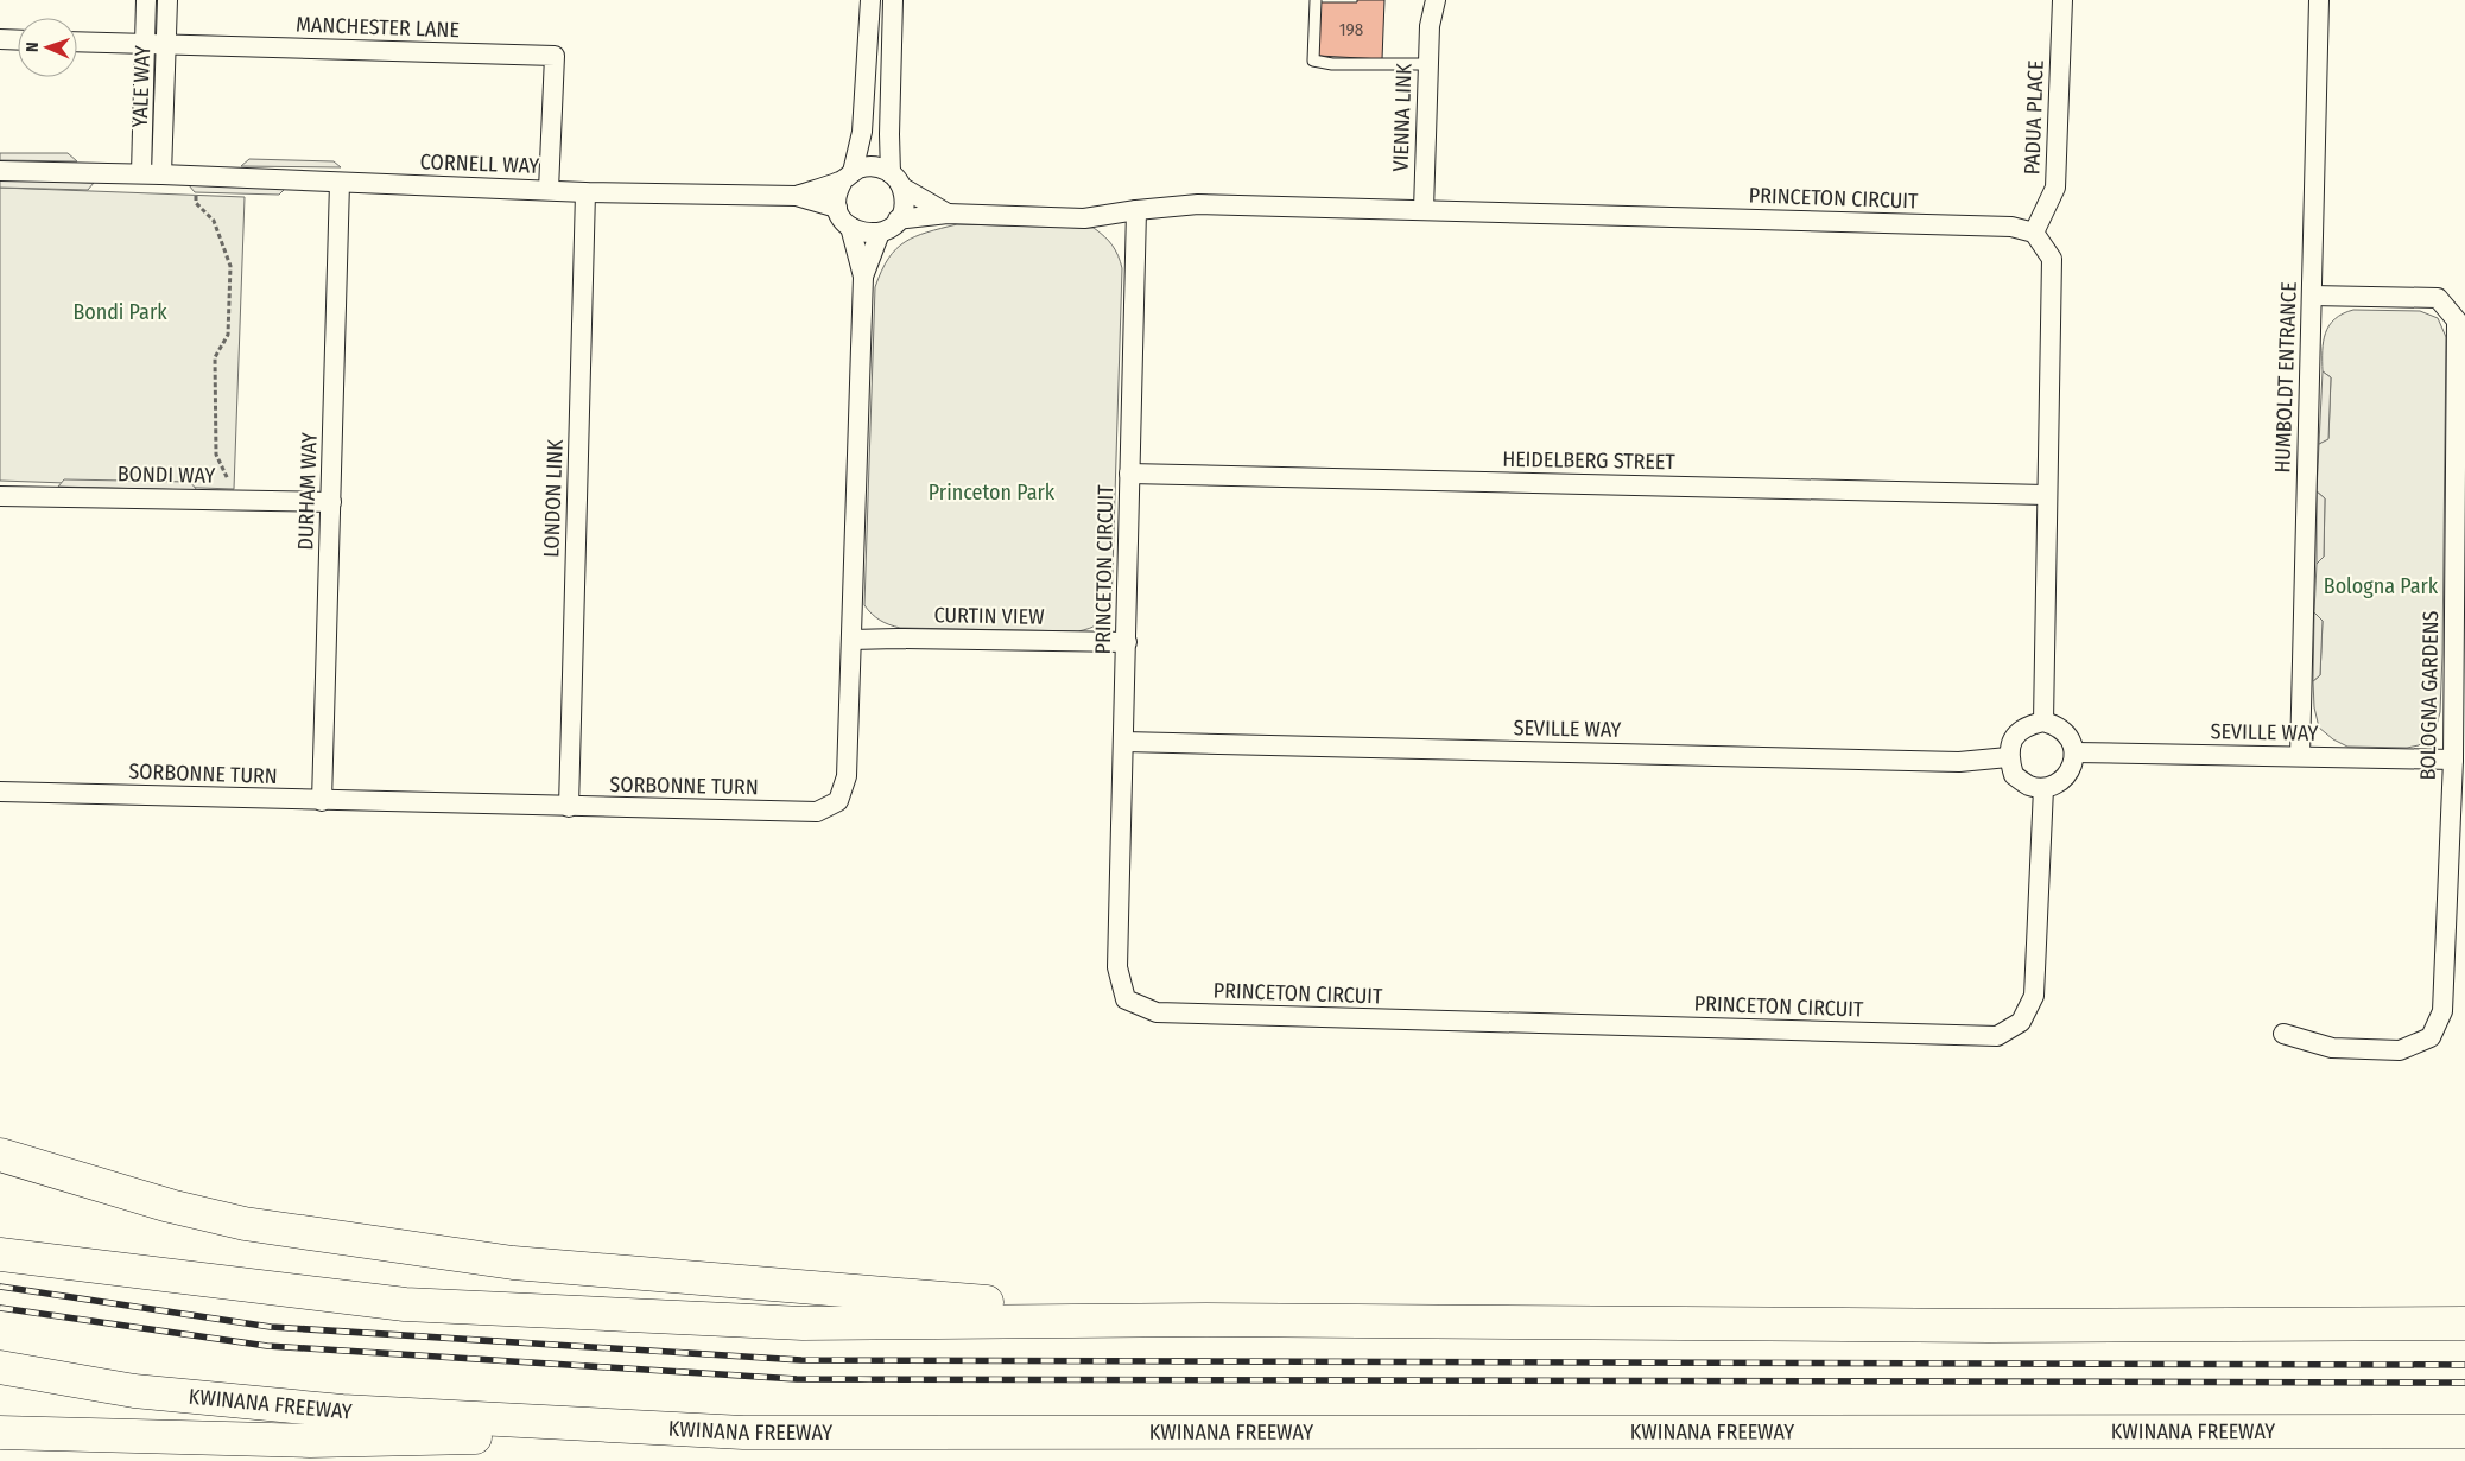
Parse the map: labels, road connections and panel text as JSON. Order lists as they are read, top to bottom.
{
  "streets": {
    "highway": ["KWINANA FREEWAY"],
    "street": [
      "MANCHESTER LANE",
      "YALE WAY",
      "VIENNA LINK",
      "PADUA PLACE",
      "CORNELL WAY",
      "PRINCETON CIRCUIT",
      "HUMBOLDT ENTRANCE",
      "HEIDELBERG STREET",
      "BONDI WAY",
      "DURHAM WAY",
      "LONDON LINK",
      "CURTIN VIEW",
      "BOLOGNA GARDENS",
      "SEVILLE WAY",
      "SORBONNE TURN"
    ]
  },
  "crossings": [
    ["MANCHESTER LANE", "YALE WAY"],
    ["MANCHESTER LANE", "CORNELL WAY"],
    ["YALE WAY", "CORNELL WAY"],
    ["VIENNA LINK", "PRINCETON CIRCUIT"],
    ["PADUA PLACE", "PRINCETON CIRCUIT"],
    ["CORNELL WAY", "PRINCETON CIRCUIT"],
    ["CORNELL WAY", "DURHAM WAY"],
    ["CORNELL WAY", "LONDON LINK"],
    ["CORNELL WAY", "SORBONNE TURN"],
    ["PRINCETON CIRCUIT", "HEIDELBERG STREET"],
    ["PRINCETON CIRCUIT", "CURTIN VIEW"],
    ["PRINCETON CIRCUIT", "SEVILLE WAY"],
    ["PRINCETON CIRCUIT", "SORBONNE TURN"],
    ["HUMBOLDT ENTRANCE", "BOLOGNA GARDENS"],
    ["HUMBOLDT ENTRANCE", "SEVILLE WAY"],
    ["BONDI WAY", "DURHAM WAY"],
    ["DURHAM WAY", "SORBONNE TURN"],
    ["LONDON LINK", "SORBONNE TURN"],
    ["CURTIN VIEW", "SORBONNE TURN"],
    ["BOLOGNA GARDENS", "SEVILLE WAY"]
  ],
  "parks": ["Bondi Park", "Princeton Park", "Bologna Park"],
  "house_numbers": ["198"],
  "north": "left"
}
